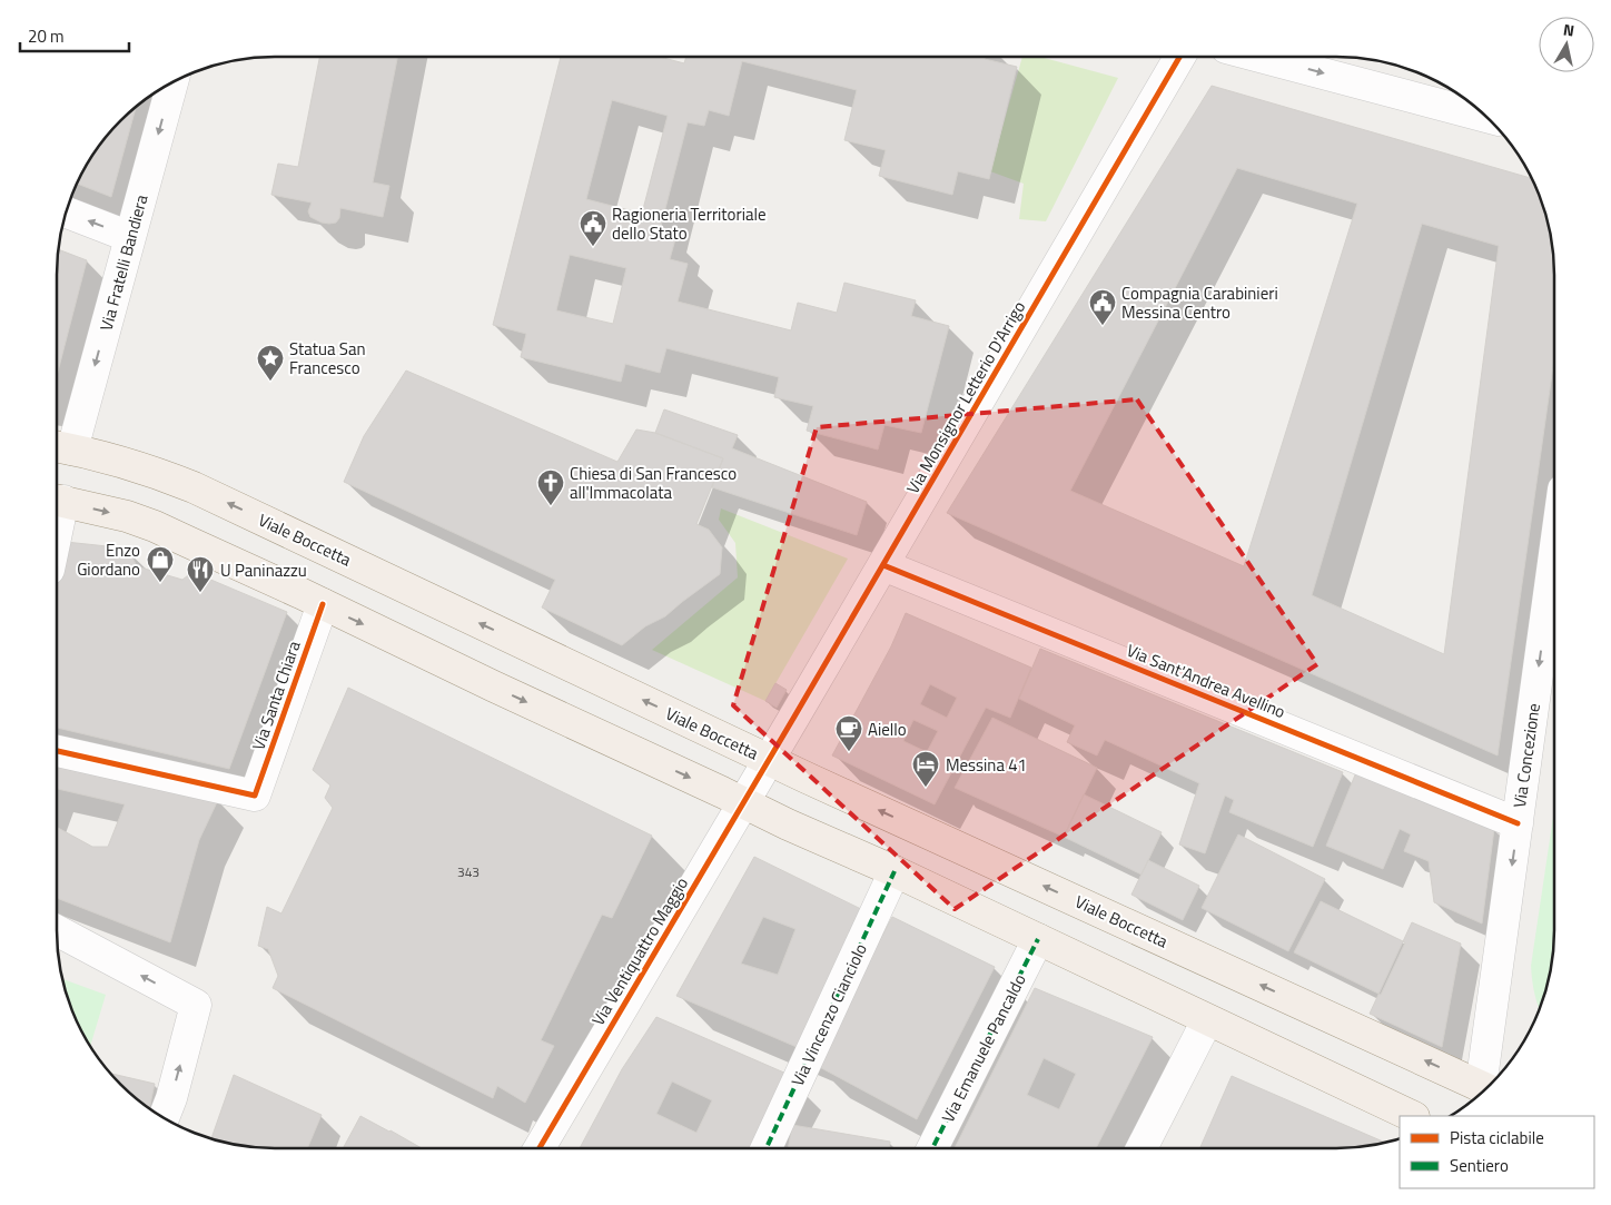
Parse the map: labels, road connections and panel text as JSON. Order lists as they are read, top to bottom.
{
  "streets": {
    "main road": ["Viale Boccetta"],
    "street": [
      "Via Fratelli Bandiera",
      "Via Monsignor Letterio D'Arrigo",
      "Via Sant'Andrea Avellino",
      "Via Santa Chiara",
      "Via Concezione",
      "Via Ventiquattro Maggio",
      "Via Vincenzo Cianciolo",
      "Via Emanuele Pancaldo"
    ]
  },
  "crossings": [
    ["Via Fratelli Bandiera", "Viale Boccetta"],
    ["Via Monsignor Letterio D'Arrigo", "Viale Boccetta"],
    ["Via Monsignor Letterio D'Arrigo", "Via Sant'Andrea Avellino"],
    ["Via Monsignor Letterio D'Arrigo", "Via Ventiquattro Maggio"],
    ["Viale Boccetta", "Via Ventiquattro Maggio"],
    ["Via Sant'Andrea Avellino", "Via Concezione"]
  ],
  "one_way": ["Via Fratelli Bandiera", "Via Concezione"],
  "places": {
    "public building": ["Ragioneria Territoriale dello Stato", "Compagnia Carabinieri Messina Centro"],
    "place": ["Statua San Francesco"],
    "church": ["Chiesa di San Francesco all'Immacolata"],
    "shop": ["Enzo Giordano"],
    "restaurant": ["U Paninazzu"],
    "cafe": ["Aiello"],
    "hotel": ["Messina 41"]
  },
  "house_numbers": ["343"],
  "legend": ["Pista ciclabile", "Sentiero"],
  "scale_bar": "20 m",
  "north": "top"
}
